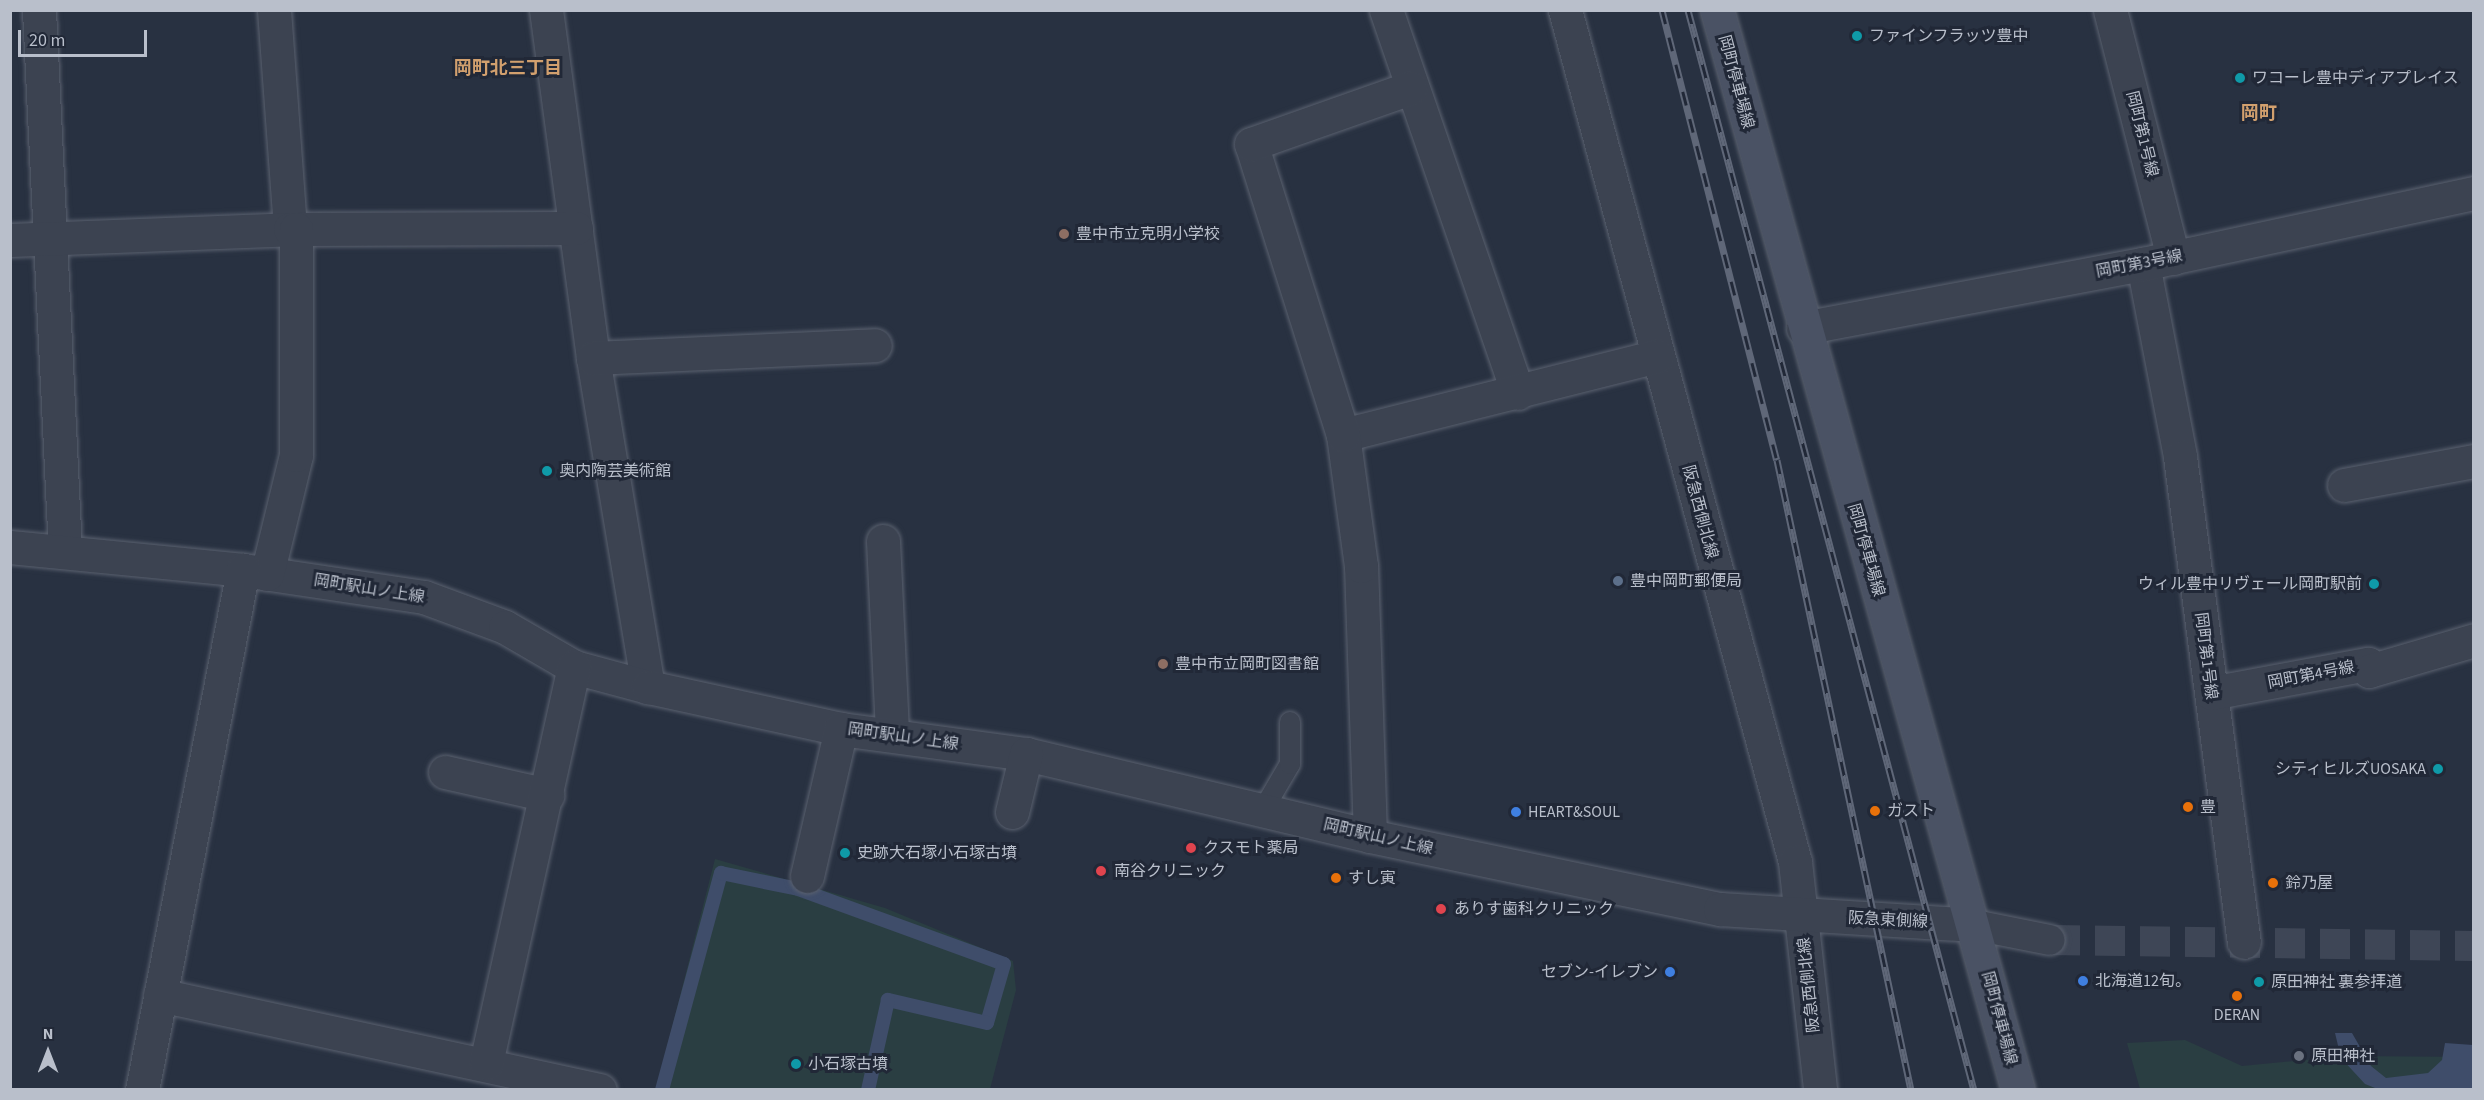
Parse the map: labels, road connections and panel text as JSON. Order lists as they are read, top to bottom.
{
  "streets": {
    "main road": ["岡町停車場線"],
    "street": [
      "岡町第1号線",
      "岡町第3号線",
      "阪急西側北線",
      "岡町駅山ノ上線",
      "岡町第4号線",
      "阪急東側線"
    ]
  },
  "crossings": [
    ["岡町停車場線", "岡町第3号線"],
    ["岡町停車場線", "阪急東側線"],
    ["岡町第1号線", "岡町第3号線"],
    ["岡町第1号線", "岡町第4号線"],
    ["阪急西側北線", "岡町駅山ノ上線"],
    ["阪急西側北線", "阪急東側線"],
    ["岡町駅山ノ上線", "阪急東側線"]
  ],
  "districts": ["岡町北三丁目", "岡町"],
  "places": [
    "ファインフラッツ豊中",
    "ワコーレ豊中ディアプレイス",
    "豊中市立克明小学校",
    "奥内陶芸美術館",
    "豊中岡町郵便局",
    "ウィル豊中リヴェール岡町駅前",
    "豊中市立岡町図書館",
    "シティヒルズUOSAKA",
    "豊",
    "ガスト",
    "HEART&SOUL",
    "クスモト薬局",
    "史跡大石塚小石塚古墳",
    "南谷クリニック",
    "すし寅",
    "鈴乃屋",
    "ありす歯科クリニック",
    "セブン-イレブン",
    "北海道12旬。",
    "原田神社 裏参拝道",
    "DERAN",
    "原田神社",
    "小石塚古墳"
  ],
  "scale_bar": "20 m",
  "north": "top"
}
